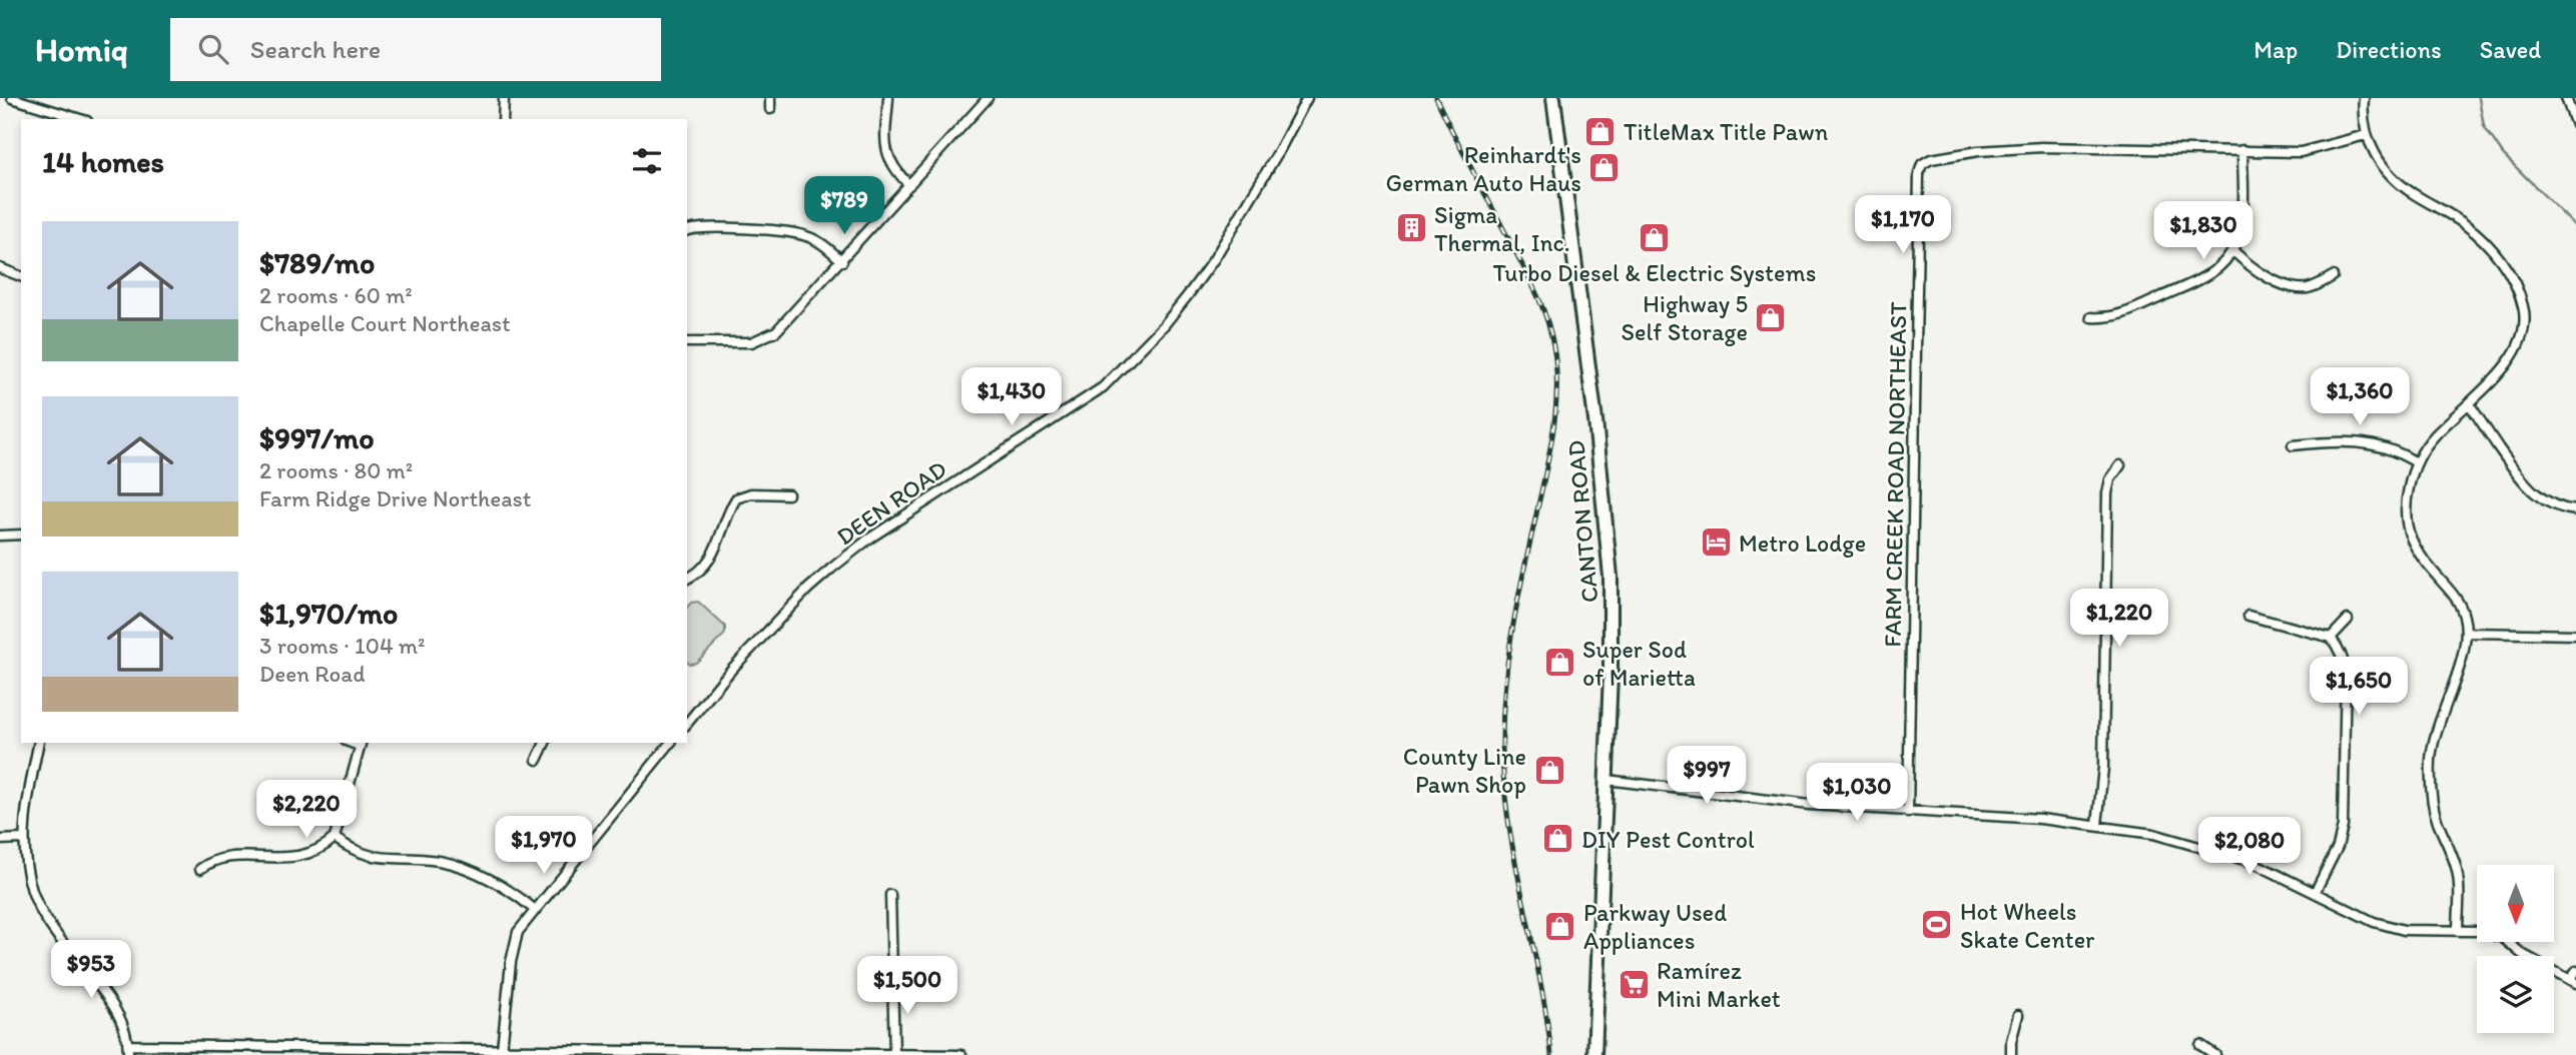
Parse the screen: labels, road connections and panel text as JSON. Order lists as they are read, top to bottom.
{
  "streets": {
    "main road": ["CANTON ROAD"],
    "street": ["FARM CREEK ROAD NORTHEAST", "DEEN ROAD"]
  },
  "places": {
    "shop": [
      "TitleMax Title Pawn",
      "Reinhardt's German Auto Haus",
      "Turbo Diesel & Electric Systems",
      "Highway 5 Self Storage",
      "Super Sod of Marietta",
      "County Line Pawn Shop",
      "DIY Pest Control",
      "Parkway Used Appliances"
    ],
    "building": ["Sigma Thermal, Inc."],
    "hotel": ["Metro Lodge"],
    "sports": ["Hot Wheels Skate Center"],
    "supermarket": ["Ramírez Mini Market"]
  },
  "north": "bottom",
  "page": {
    "header": "Homiq",
    "search": "Search here",
    "nav": ["Map", "Directions", "Saved"],
    "heading": "14 homes",
    "price": [
      "$789",
      "$1,170",
      "$1,830",
      "$1,430",
      "$1,360",
      "$1,220",
      "$1,650",
      "$997",
      "$1,030",
      "$2,220",
      "$1,970",
      "$2,080",
      "$953",
      "$1,500"
    ],
    "list": [
      {
        "name": "$789/mo",
        "note": "2 rooms · 60 m² · Chapelle Court Northeast"
      },
      {
        "name": "$997/mo",
        "note": "2 rooms · 80 m² · Farm Ridge Drive Northeast"
      },
      {
        "name": "$1,970/mo",
        "note": "3 rooms · 104 m² · Deen Road"
      }
    ]
  }
}
